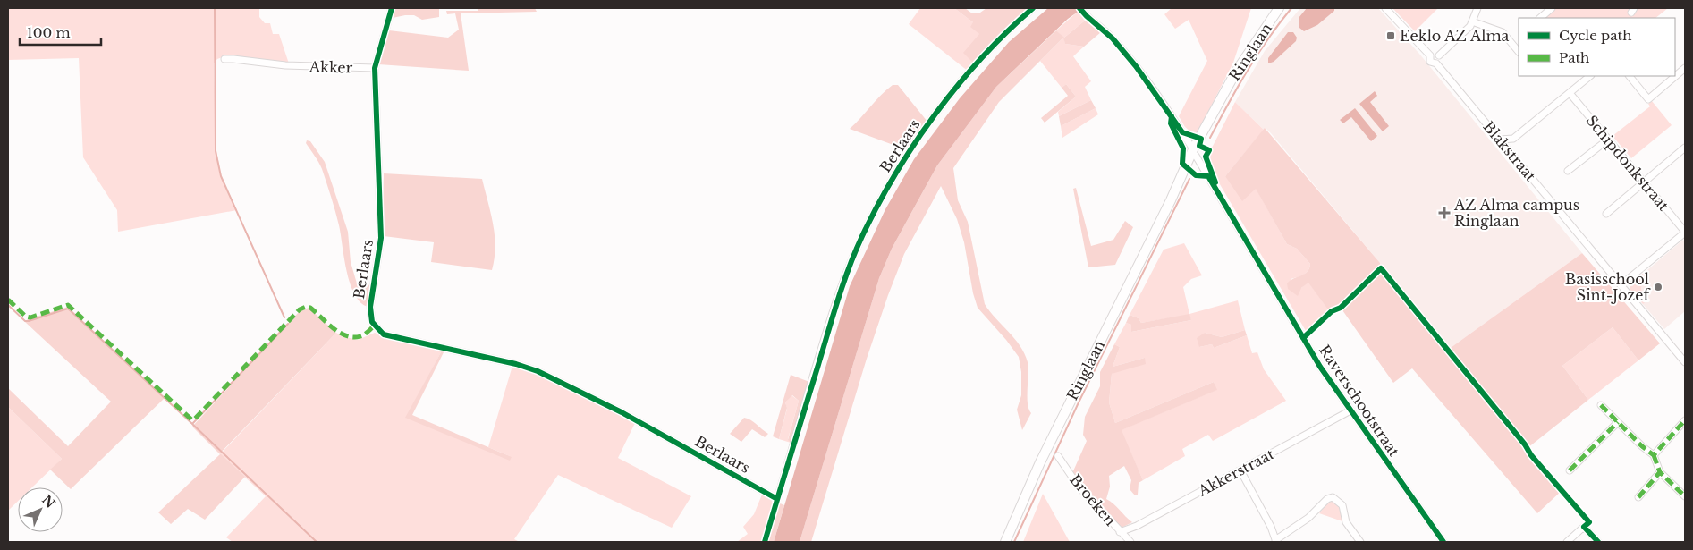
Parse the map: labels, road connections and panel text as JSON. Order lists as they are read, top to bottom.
{
  "streets": {
    "main road": ["Ringlaan"],
    "street": [
      "Akker",
      "Berlaars",
      "Blakstraat",
      "Schipdonkstraat",
      "Raverschootstraat",
      "Akkerstraat",
      "Broeken"
    ]
  },
  "crossings": [
    ["Ringlaan", "Raverschootstraat"],
    ["Akker", "Berlaars"],
    ["Raverschootstraat", "Akkerstraat"],
    ["Akkerstraat", "Broeken"]
  ],
  "places": {
    "transit": ["Eeklo AZ Alma"],
    "health": ["AZ Alma campus Ringlaan"],
    "other": ["Basisschool Sint-Jozef"]
  },
  "legend": ["Cycle path", "Path"],
  "scale_bar": "100 m",
  "north": "top right"
}
